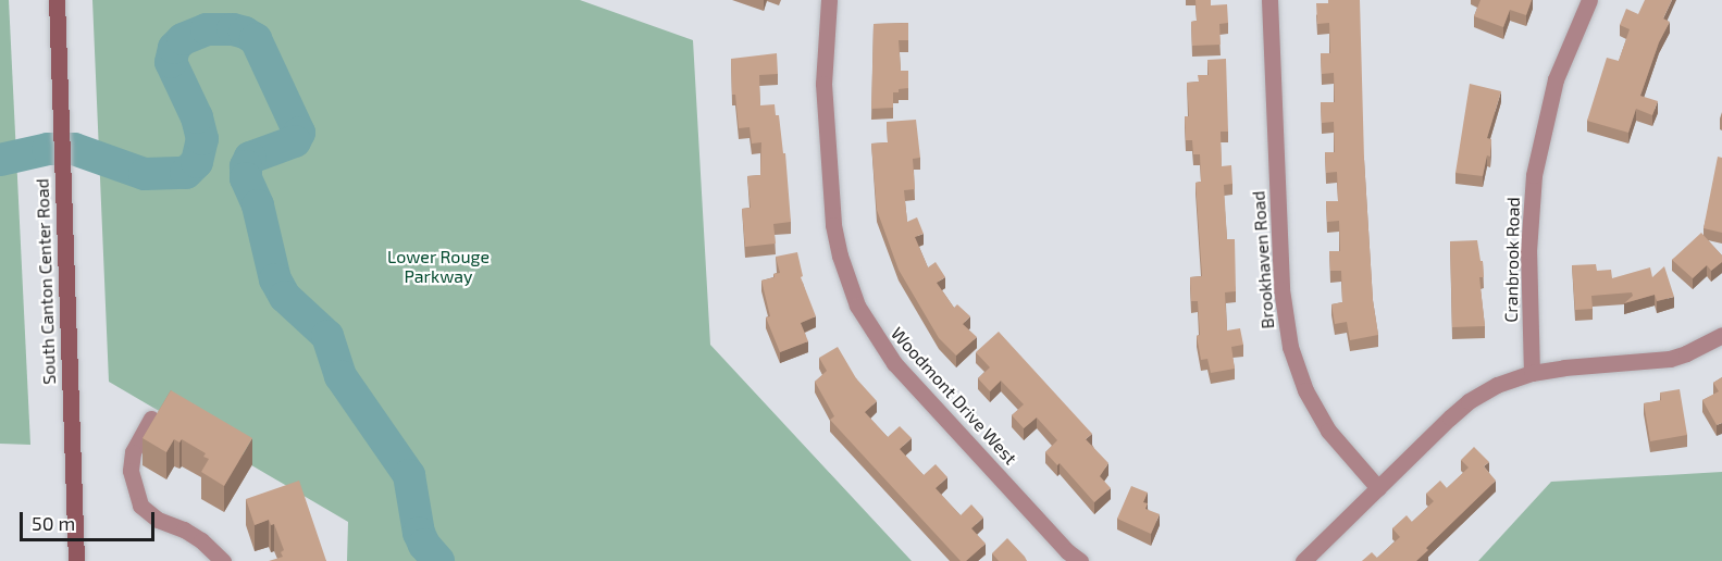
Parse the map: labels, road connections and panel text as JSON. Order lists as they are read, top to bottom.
{
  "streets": {
    "main road": ["South Canton Center Road"],
    "street": ["Brookhaven Road", "Cranbrook Road", "Woodmont Drive West"]
  },
  "parks": ["Lower Rouge Parkway"],
  "scale_bar": "50 m"
}
